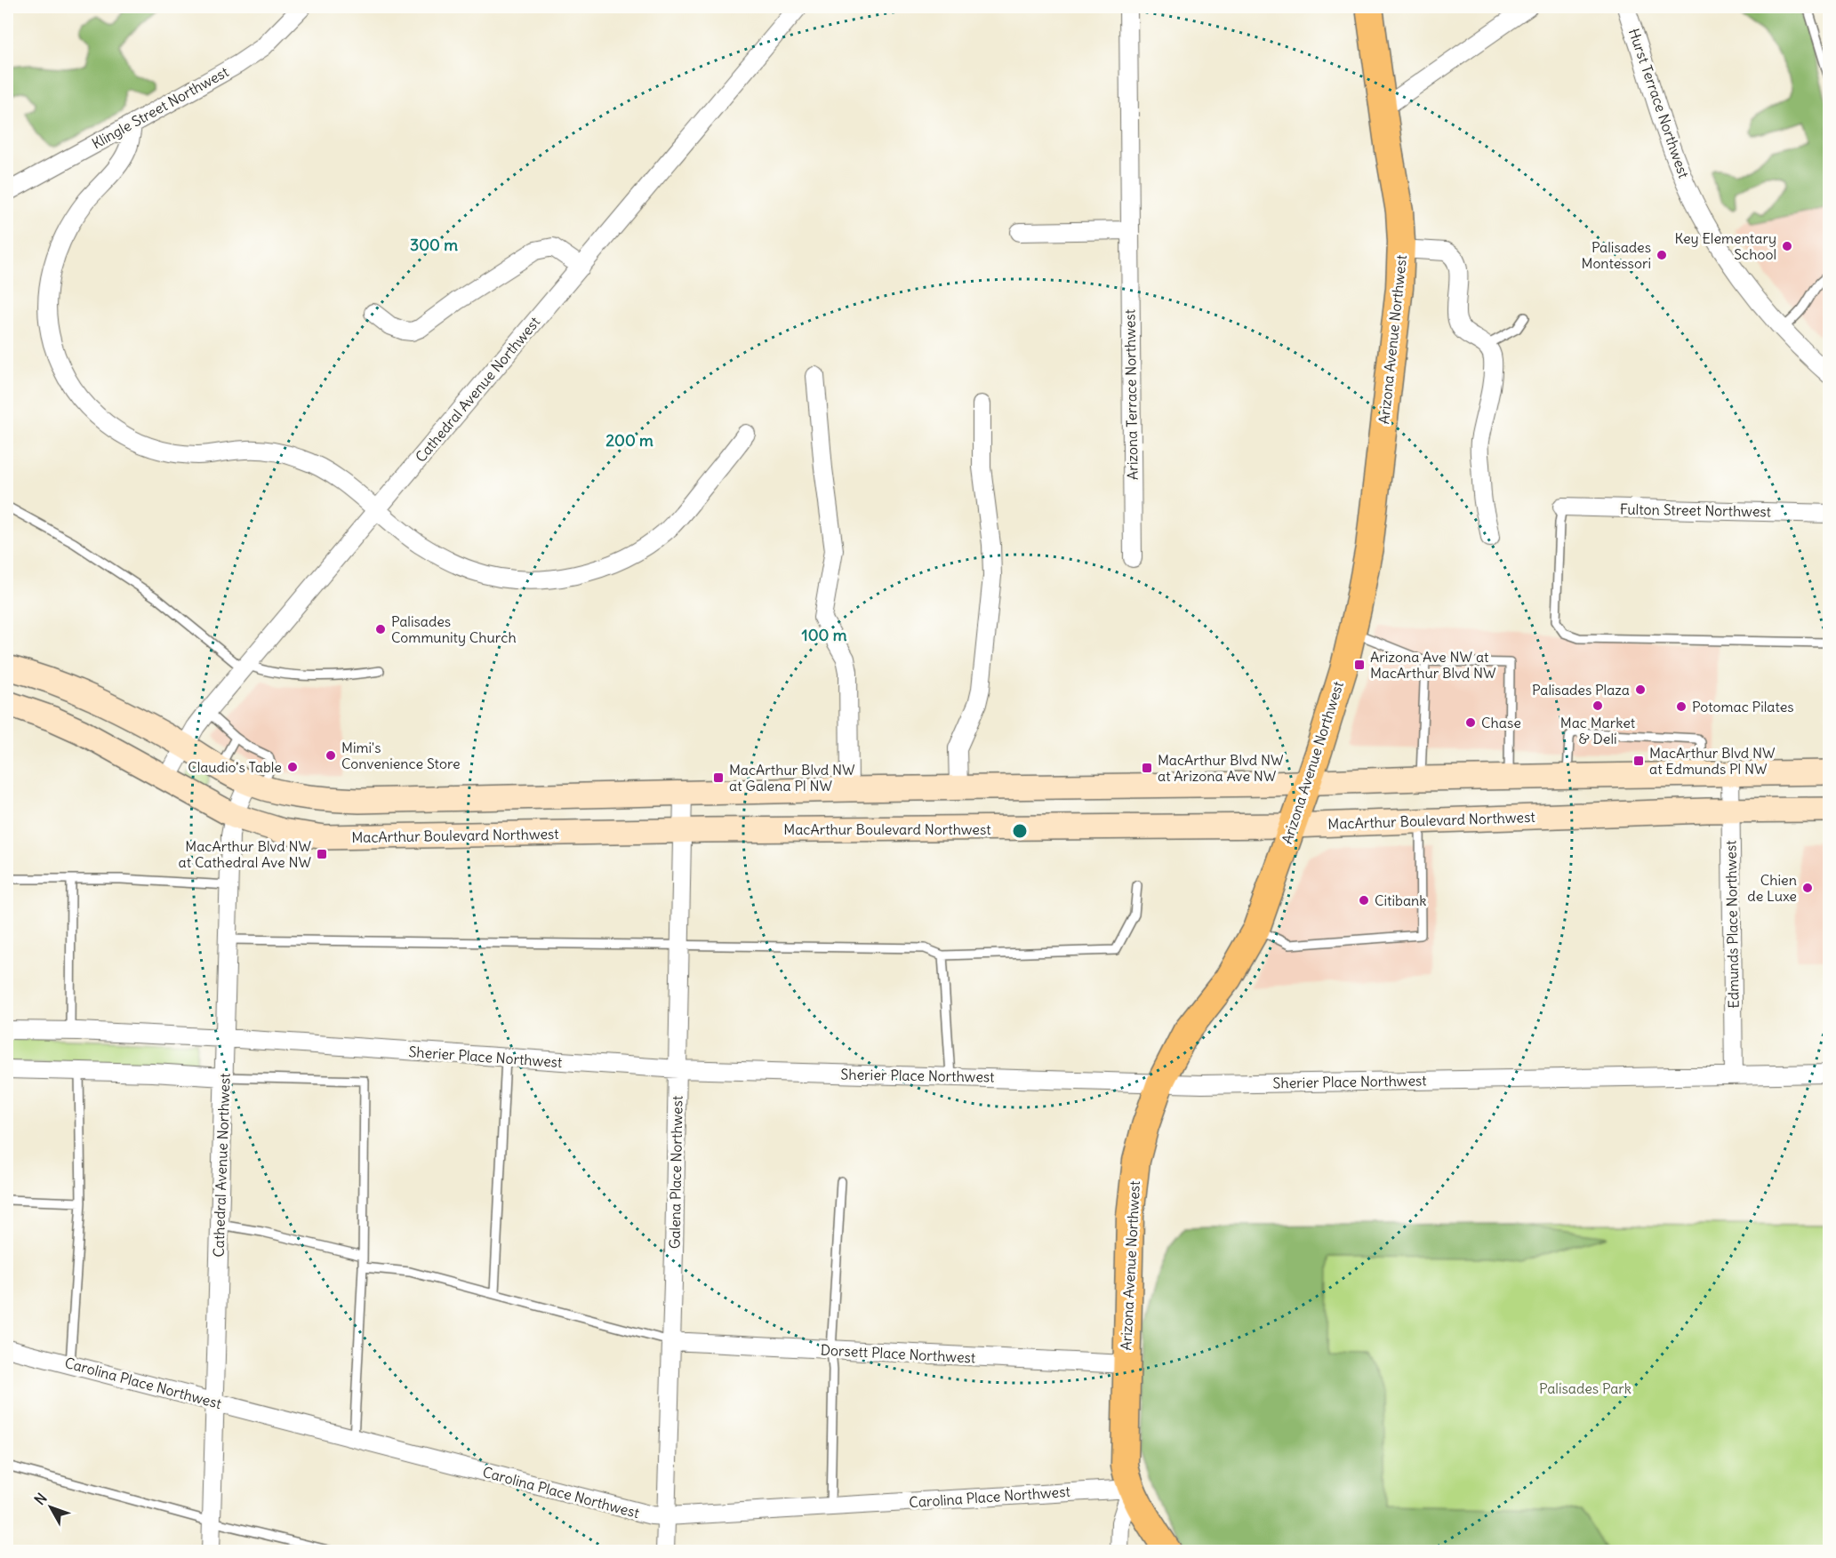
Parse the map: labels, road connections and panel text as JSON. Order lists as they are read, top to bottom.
{
  "streets": {
    "main road": ["Arizona Avenue Northwest", "MacArthur Boulevard Northwest"],
    "street": [
      "Hurst Terrace Northwest",
      "Klingle Street Northwest",
      "Cathedral Avenue Northwest",
      "Arizona Terrace Northwest",
      "Fulton Street Northwest",
      "Edmunds Place Northwest",
      "Sherier Place Northwest",
      "Galena Place Northwest",
      "Dorsett Place Northwest",
      "Carolina Place Northwest"
    ]
  },
  "crossings": [
    ["Arizona Avenue Northwest", "MacArthur Boulevard Northwest"],
    ["Arizona Avenue Northwest", "Sherier Place Northwest"],
    ["Arizona Avenue Northwest", "Dorsett Place Northwest"],
    ["Arizona Avenue Northwest", "Carolina Place Northwest"],
    ["Cathedral Avenue Northwest", "MacArthur Boulevard Northwest"],
    ["Cathedral Avenue Northwest", "Sherier Place Northwest"],
    ["Cathedral Avenue Northwest", "Carolina Place Northwest"],
    ["MacArthur Boulevard Northwest", "Edmunds Place Northwest"],
    ["MacArthur Boulevard Northwest", "Galena Place Northwest"],
    ["Edmunds Place Northwest", "Sherier Place Northwest"],
    ["Sherier Place Northwest", "Galena Place Northwest"],
    ["Galena Place Northwest", "Dorsett Place Northwest"],
    ["Galena Place Northwest", "Carolina Place Northwest"]
  ],
  "parks": ["Palisades Park"],
  "places": {
    "other": [
      "Key Elementary School",
      "Palisades Montessori",
      "Palisades Community Church",
      "Palisades Plaza",
      "Mac Market & Deli",
      "Potomac Pilates",
      "Chase",
      "Mimi's Convenience Store",
      "Claudio's Table",
      "Chien de Luxe",
      "Citibank"
    ],
    "transit": [
      "Arizona Ave NW at MacArthur Blvd NW",
      "MacArthur Blvd NW at Edmunds Pl NW",
      "MacArthur Blvd NW at Arizona Ave NW",
      "MacArthur Blvd NW at Galena Pl NW",
      "MacArthur Blvd NW at Cathedral Ave NW"
    ]
  },
  "north": "top left",
  "rings": ["300 m", "200 m", "100 m"]
}
